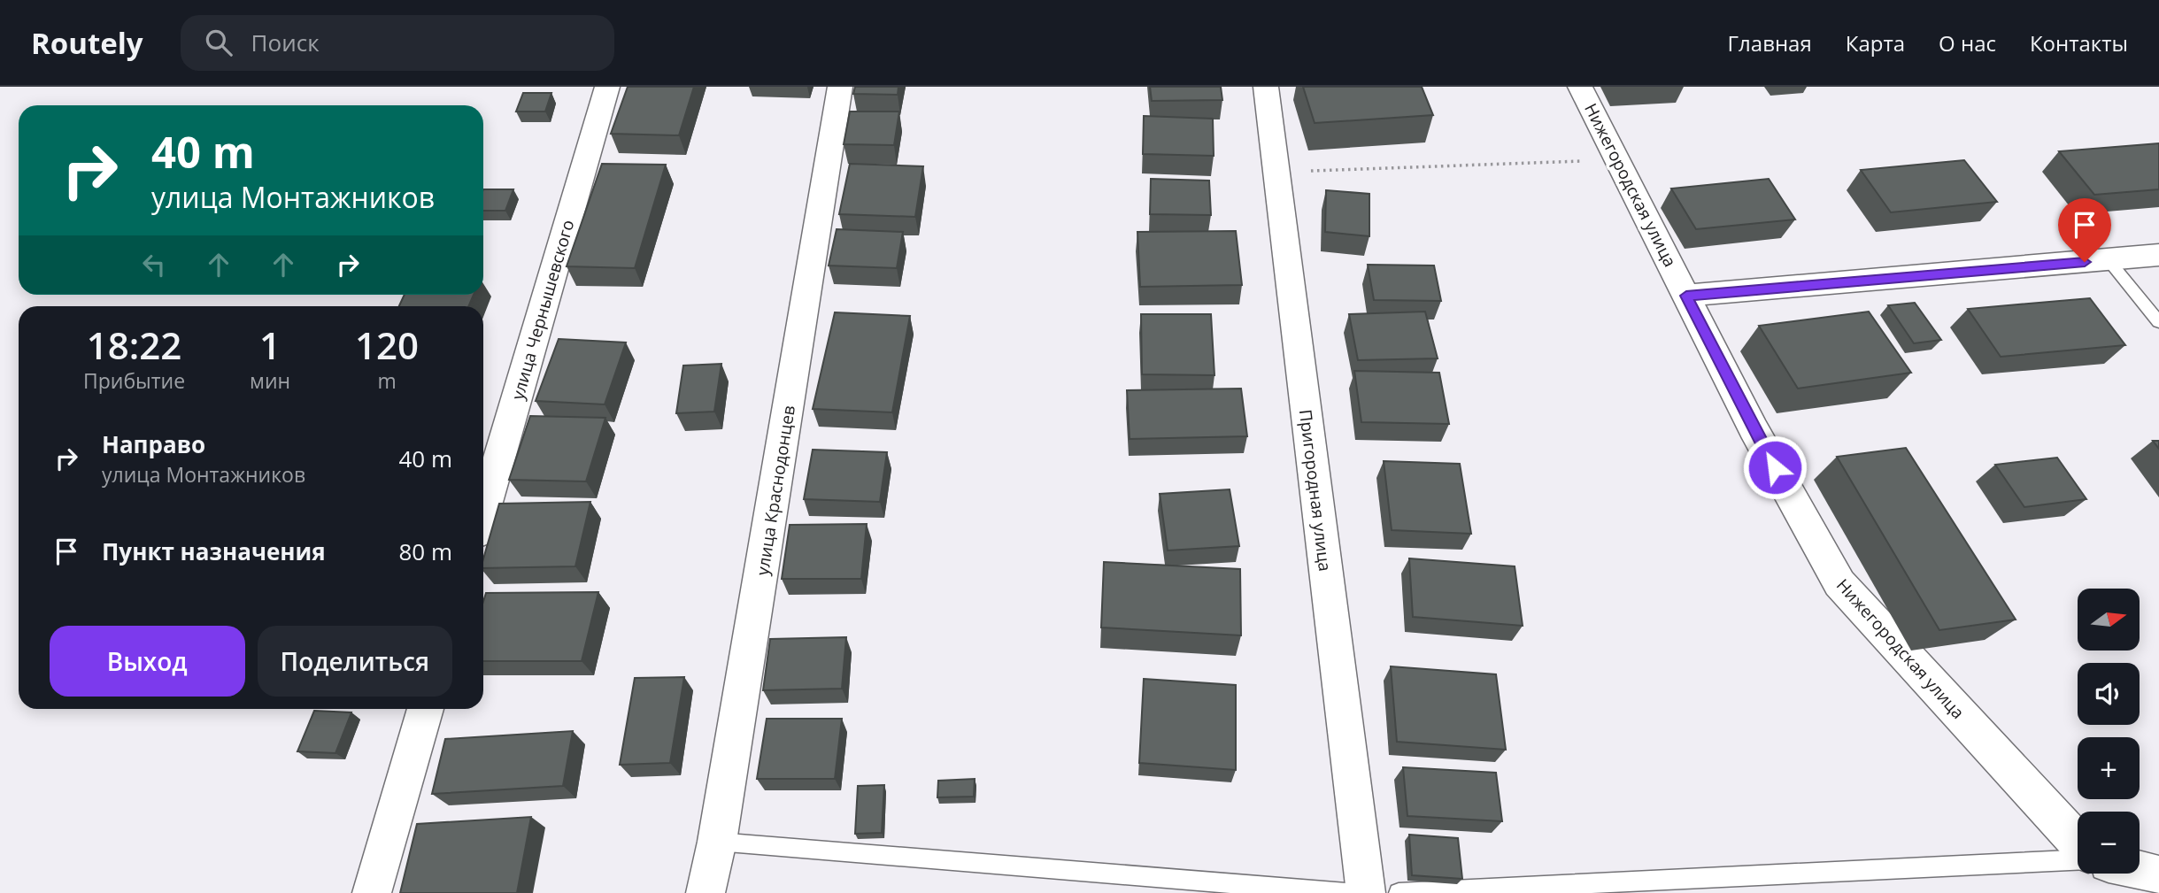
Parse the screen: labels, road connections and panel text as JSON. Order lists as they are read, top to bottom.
{
  "streets": {
    "street": [
      "Нижегородская улица",
      "улица Чернышевского",
      "улица Краснодонцев",
      "Пригородная улица"
    ]
  },
  "north": "right",
  "page": {
    "header": "Routely",
    "search": "Поиск",
    "nav": [
      "Главная",
      "Карта",
      "О нас",
      "Контакты"
    ],
    "turn": ["40 m", "улица Монтажников"],
    "eta": [
      "18:22",
      "Прибытие",
      "1",
      "мин",
      "120",
      "m"
    ],
    "list": [
      {
        "name": "Направо",
        "note": "улица Монтажников",
        "value": "40 m"
      },
      {
        "name": "Пункт назначения",
        "value": "80 m"
      }
    ],
    "map_buttons": ["+", "−"],
    "buttons": ["Выход", "Поделиться"]
  }
}
